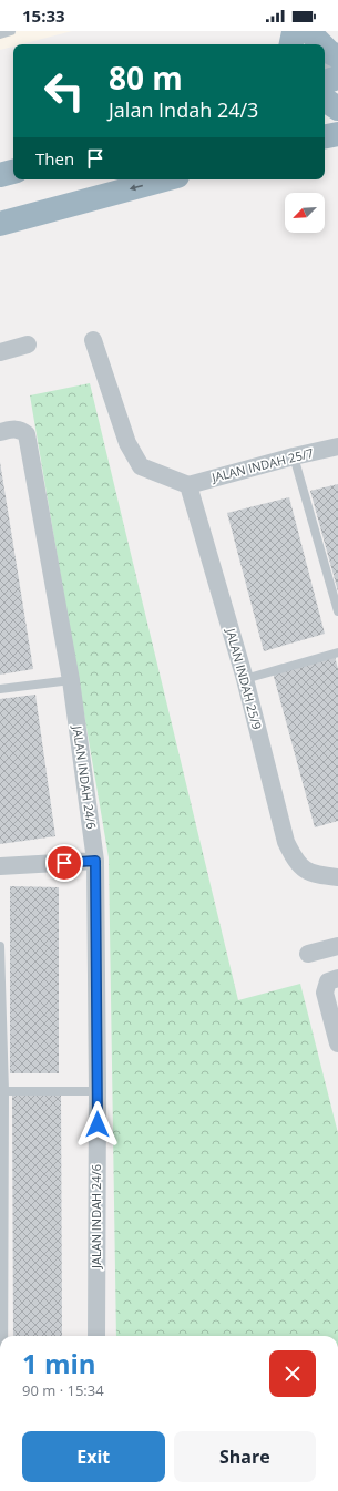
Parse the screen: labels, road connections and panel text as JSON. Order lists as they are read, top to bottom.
{
  "streets": {
    "street": ["JALAN INDAH 25/7", "JALAN INDAH 25/9", "JALAN INDAH 24/6"]
  },
  "crossings": [
    ["JALAN INDAH 25/7", "JALAN INDAH 25/9"]
  ],
  "north": "bottom left",
  "page": {
    "status": "15:33",
    "turn": ["80 m", "Jalan Indah 24/3"],
    "then": "Then",
    "heading": ["1 min", "90 m · 15:34"],
    "buttons": ["Exit", "Share"]
  }
}
